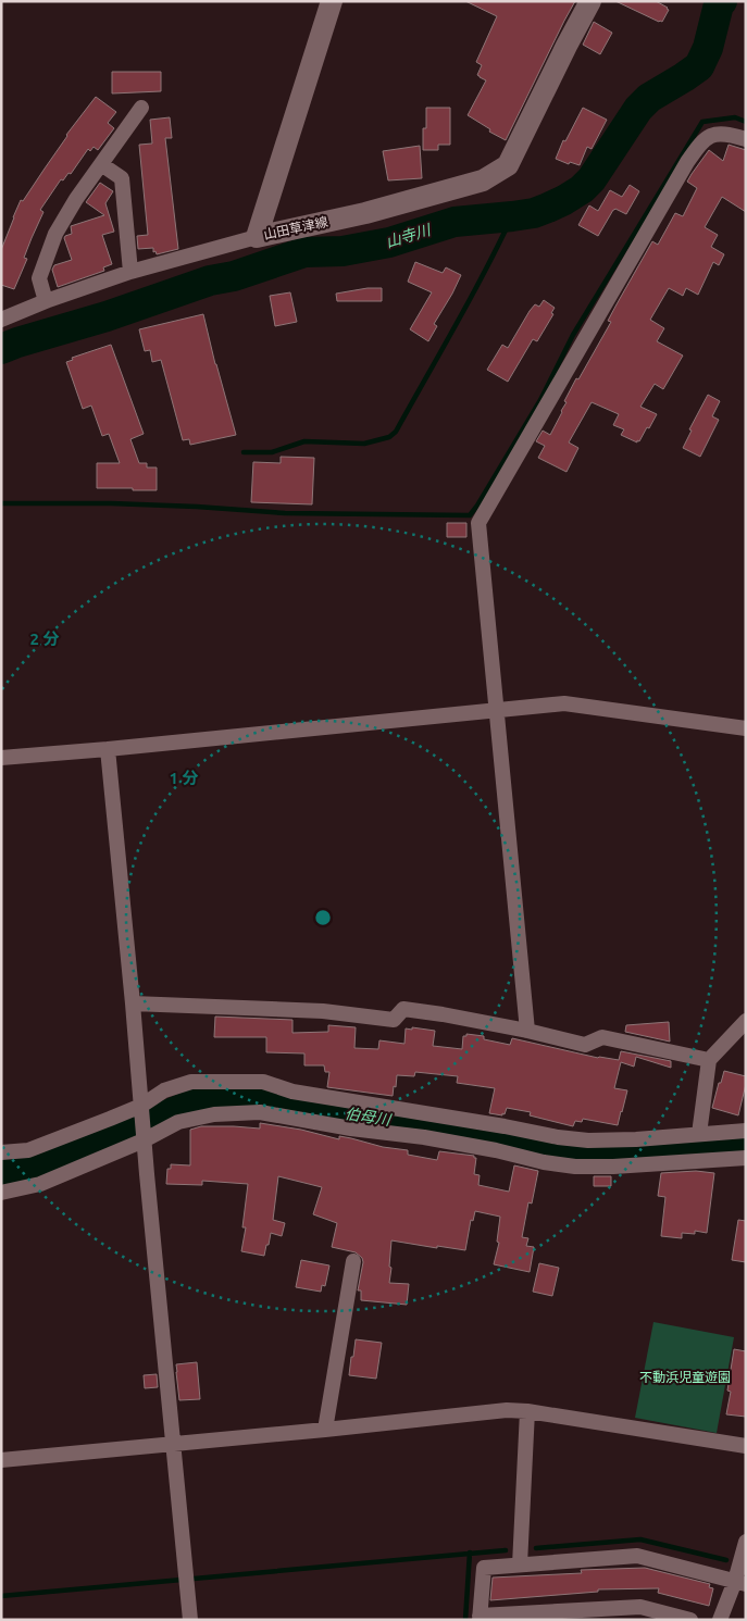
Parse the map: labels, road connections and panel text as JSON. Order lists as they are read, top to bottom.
{
  "streets": {
    "main road": ["山田草津線"]
  },
  "water": ["山寺川", "伯母川"],
  "parks": ["不動浜児童遊園"],
  "rings": ["2 分", "1 分"]
}
